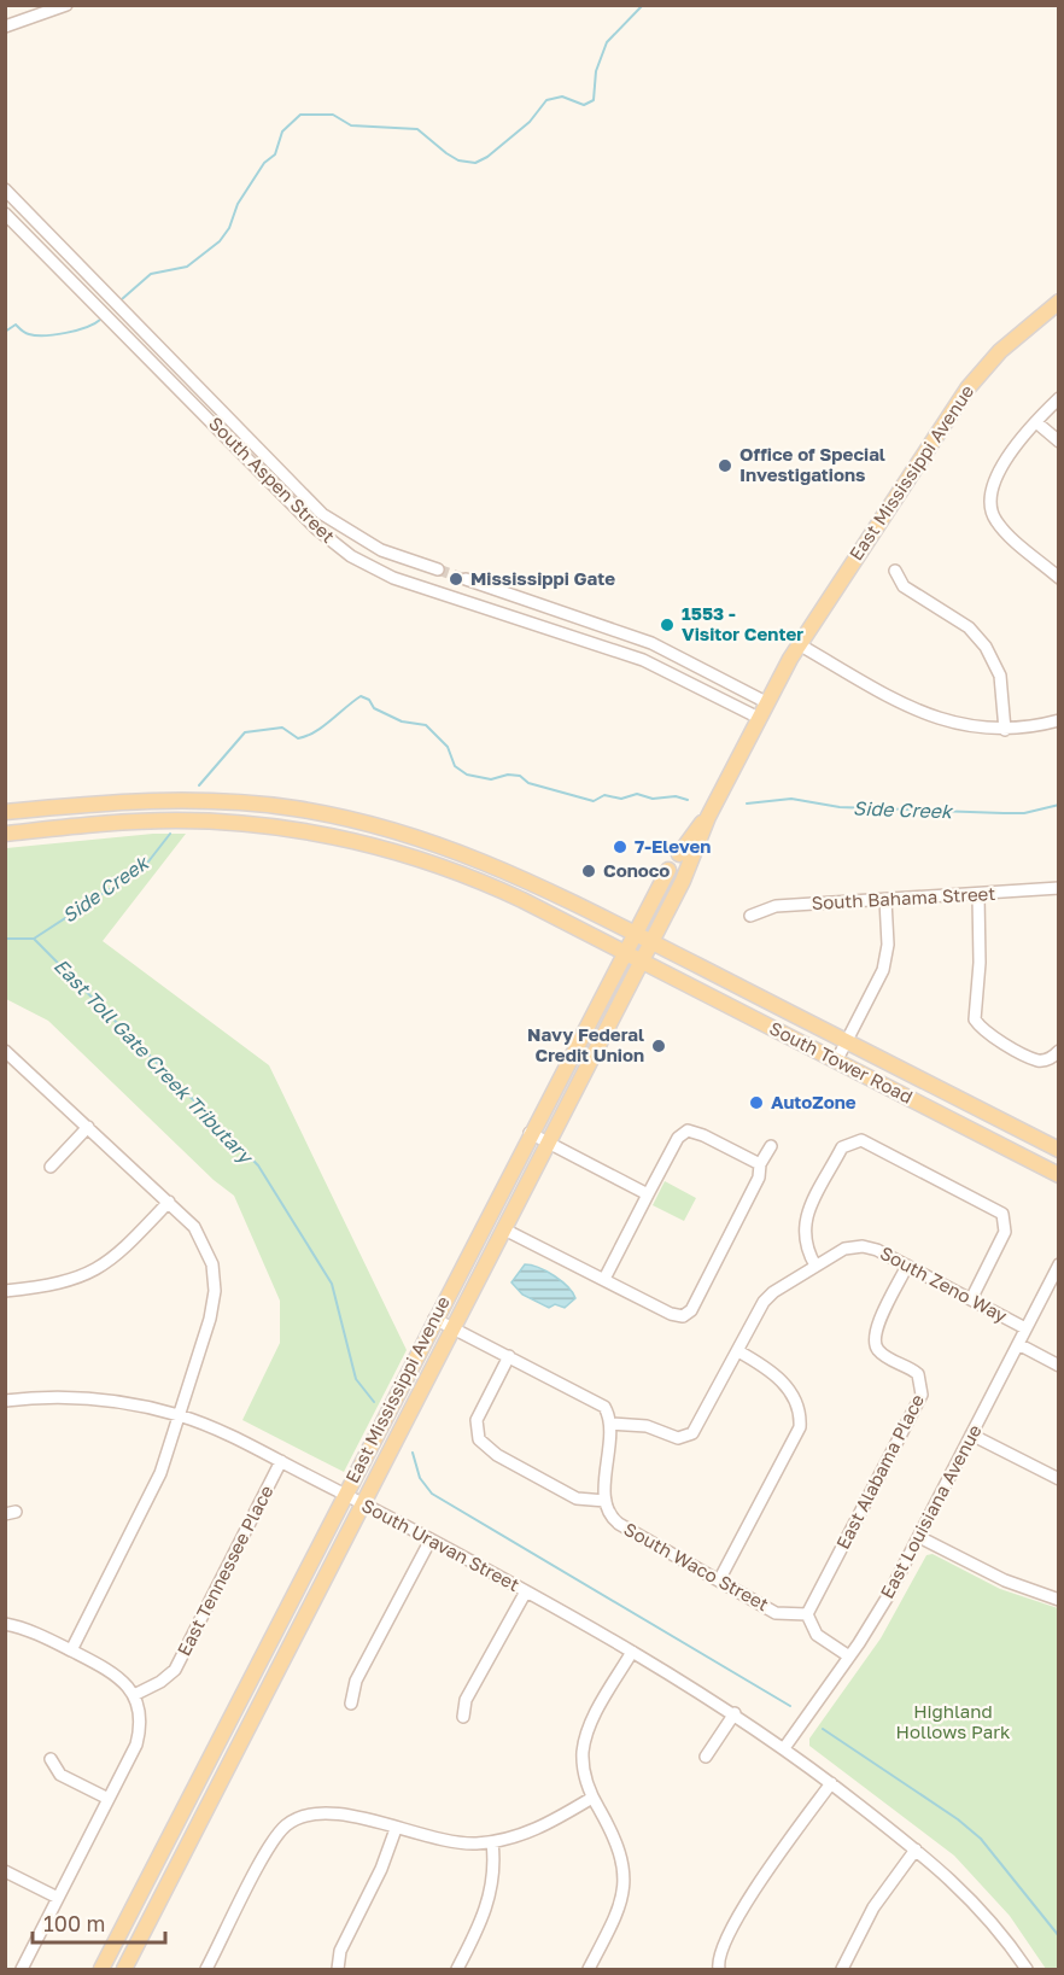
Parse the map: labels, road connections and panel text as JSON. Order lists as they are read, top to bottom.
{
  "streets": {
    "main road": ["East Mississippi Avenue", "South Tower Road"],
    "street": [
      "South Aspen Street",
      "South Bahama Street",
      "South Zeno Way",
      "East Alabama Place",
      "East Louisiana Avenue",
      "South Uravan Street",
      "South Waco Street",
      "East Tennessee Place"
    ]
  },
  "crossings": [
    ["East Mississippi Avenue", "South Aspen Street"],
    ["East Mississippi Avenue", "South Tower Road"],
    ["East Mississippi Avenue", "South Uravan Street"],
    ["South Zeno Way", "East Alabama Place"],
    ["South Zeno Way", "East Louisiana Avenue"],
    ["East Alabama Place", "South Waco Street"],
    ["East Louisiana Avenue", "South Uravan Street"],
    ["South Uravan Street", "East Tennessee Place"]
  ],
  "water": ["Side Creek", "East Toll Gate Creek Tributary"],
  "parks": ["Highland Hollows Park"],
  "places": [
    "Office of Special Investigations",
    "Mississippi Gate",
    "1553 - Visitor Center",
    "7-Eleven",
    "Conoco",
    "Navy Federal Credit Union",
    "AutoZone"
  ],
  "scale_bar": "100 m"
}
